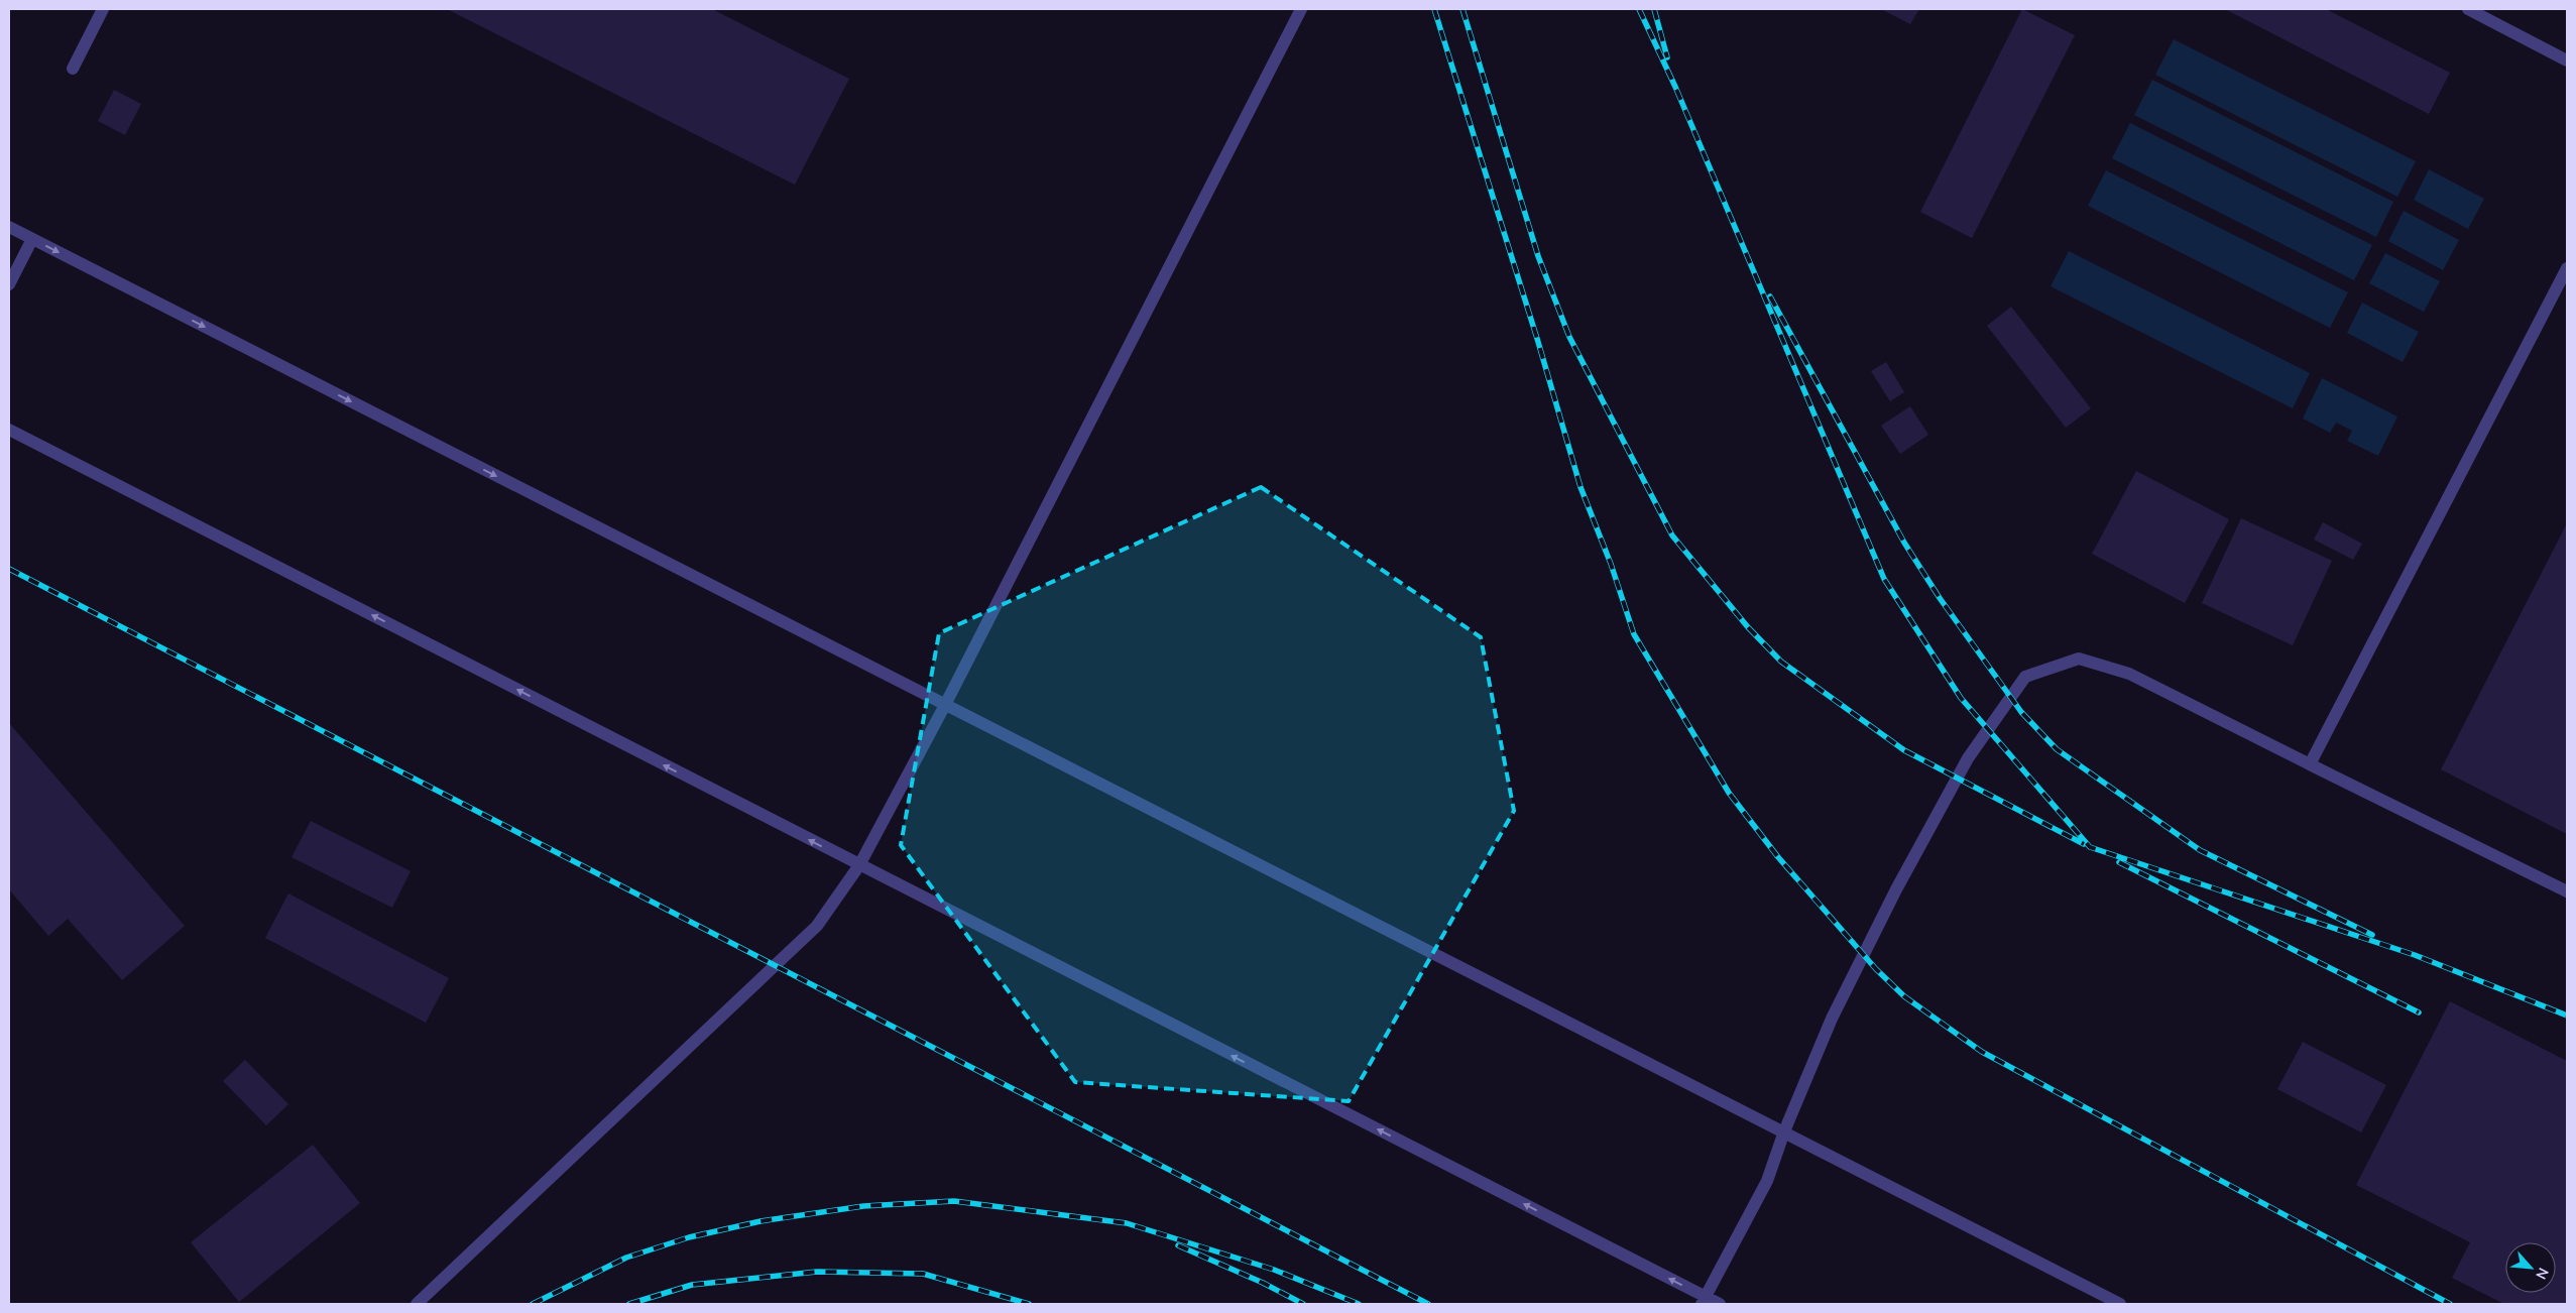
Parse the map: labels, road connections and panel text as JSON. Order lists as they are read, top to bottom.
{
  "north": "bottom right"
}
